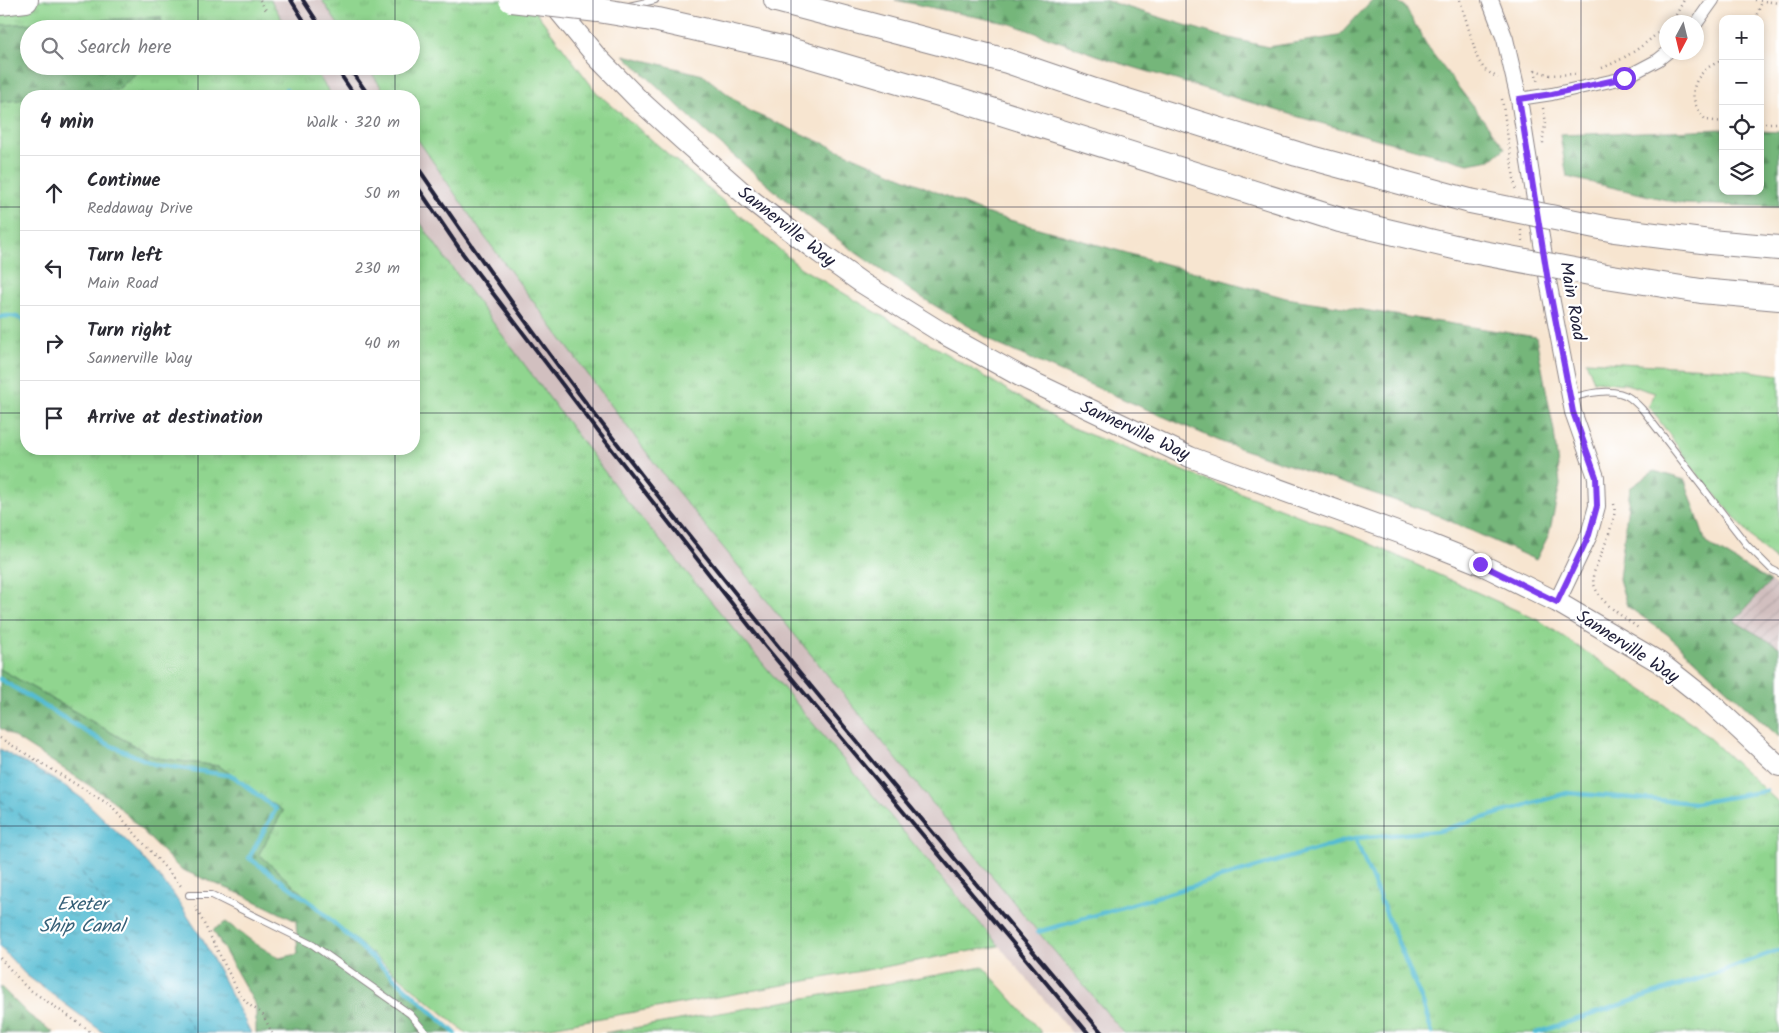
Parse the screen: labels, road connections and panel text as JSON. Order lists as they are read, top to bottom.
{
  "streets": {
    "main road": ["Sannerville Way"],
    "street": ["Main Road"]
  },
  "crossings": [
    ["Sannerville Way", "Main Road"]
  ],
  "water": ["Exeter Ship Canal"],
  "north": "bottom",
  "page": {
    "map_buttons": ["+", "−"],
    "search": "Search here",
    "heading": ["4 min", "Walk · 320 m"],
    "list": [
      ["Continue", "Reddaway Drive", "50 m"],
      ["Turn left", "Main Road", "230 m"],
      ["Turn right", "Sannerville Way", "40 m"],
      "Arrive at destination"
    ]
  }
}
